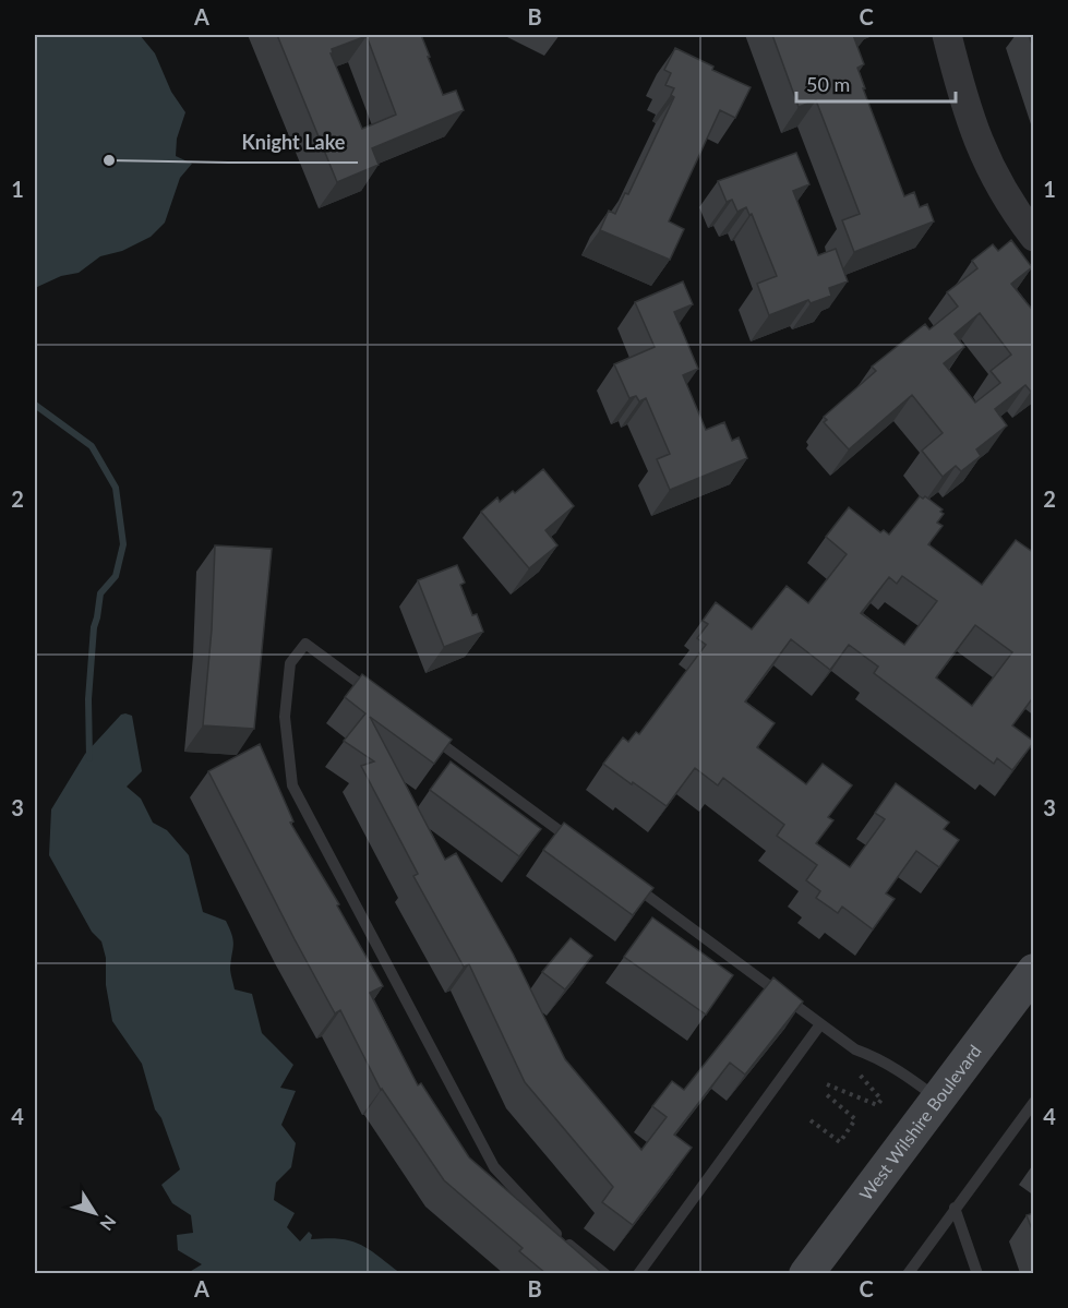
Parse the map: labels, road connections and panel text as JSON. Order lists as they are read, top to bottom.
{
  "streets": {
    "main road": ["West Wilshire Boulevard"]
  },
  "places": ["Knight Lake"],
  "scale_bar": "50 m",
  "north": "bottom right",
  "grid": {
    "columns": ["A", "B", "C"],
    "rows": [
      "1",
      "2",
      "3",
      "4"
    ]
  }
}
